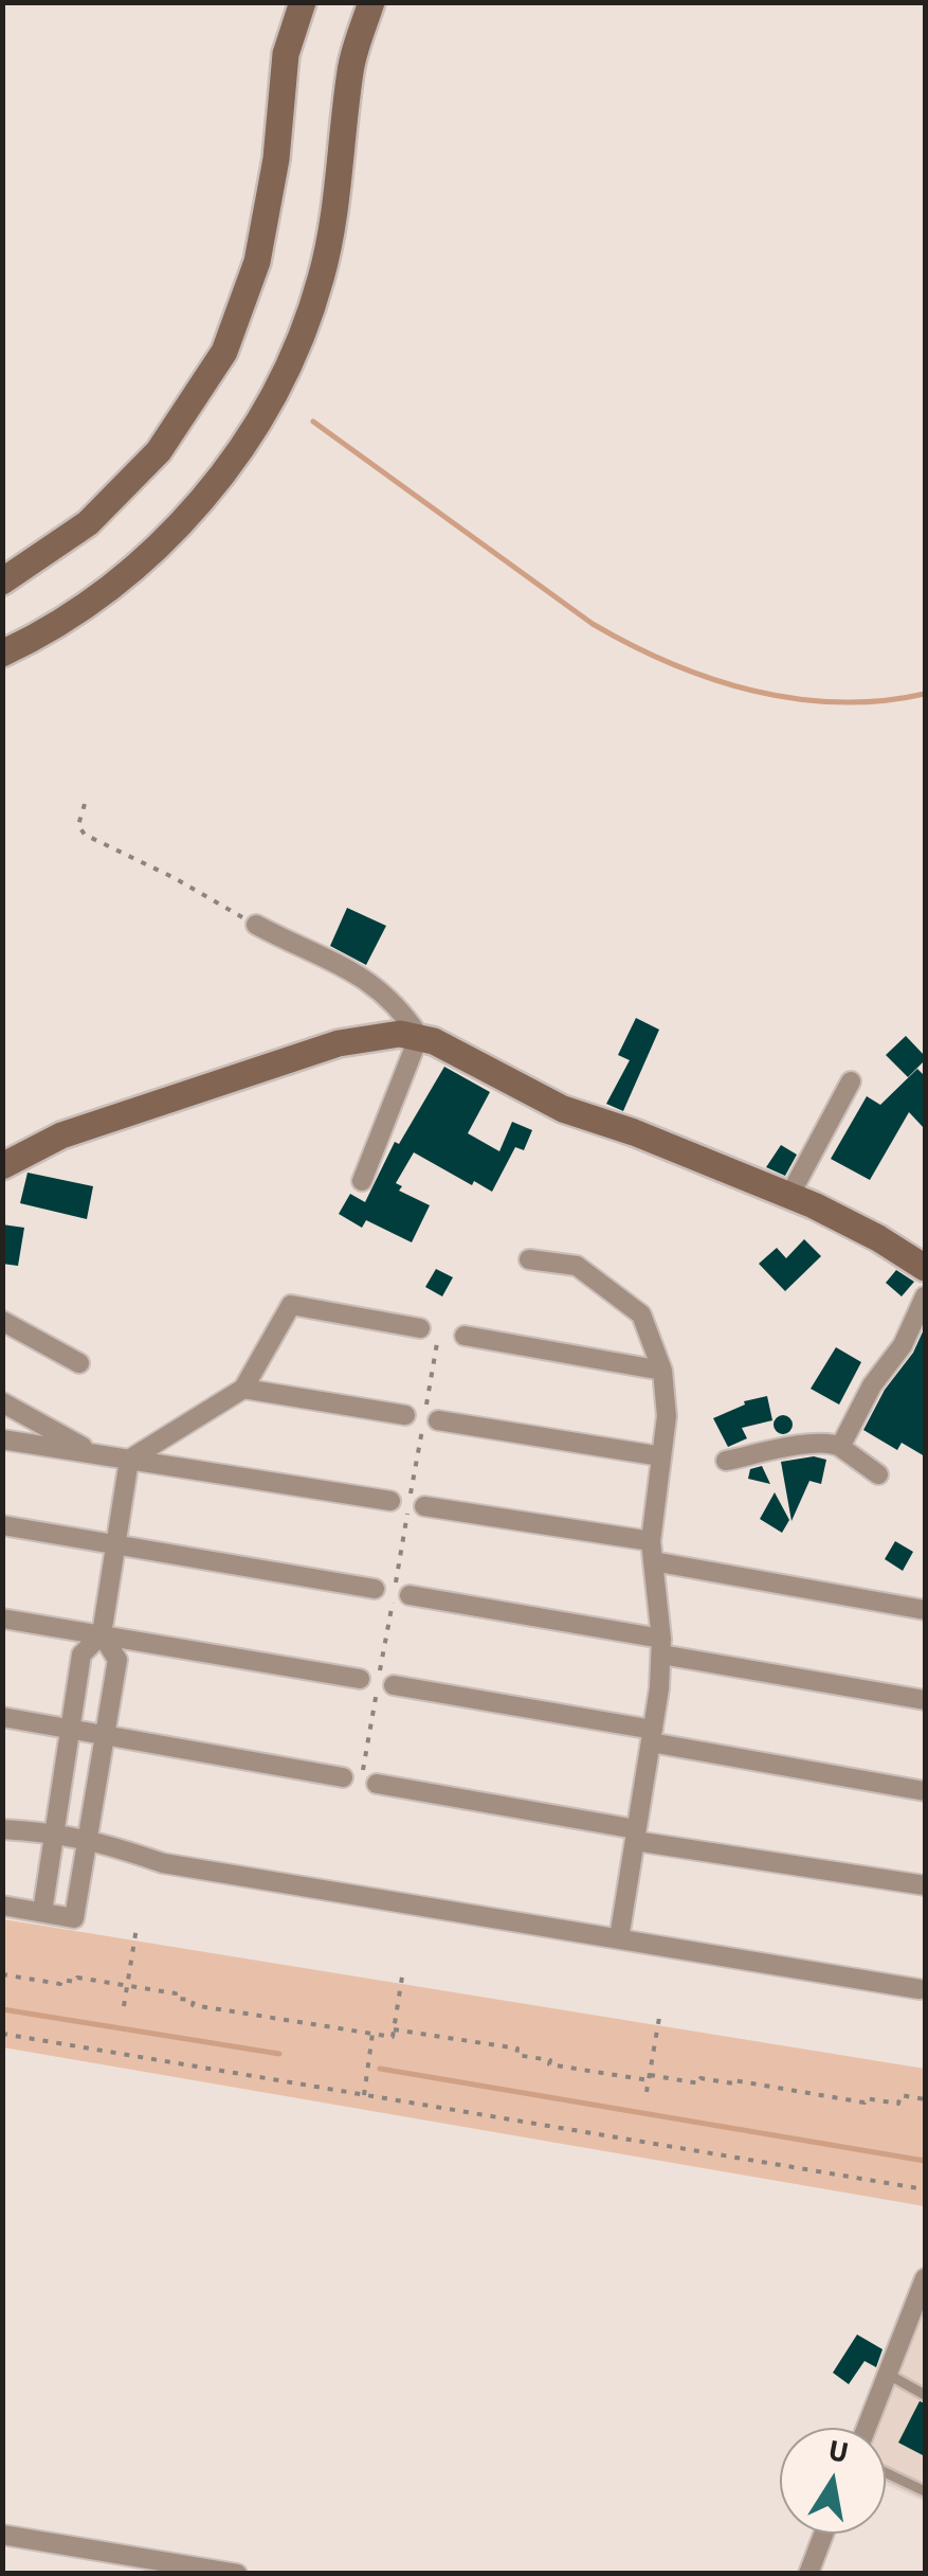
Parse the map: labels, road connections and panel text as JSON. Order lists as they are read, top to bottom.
{
  "north": "top"
}
